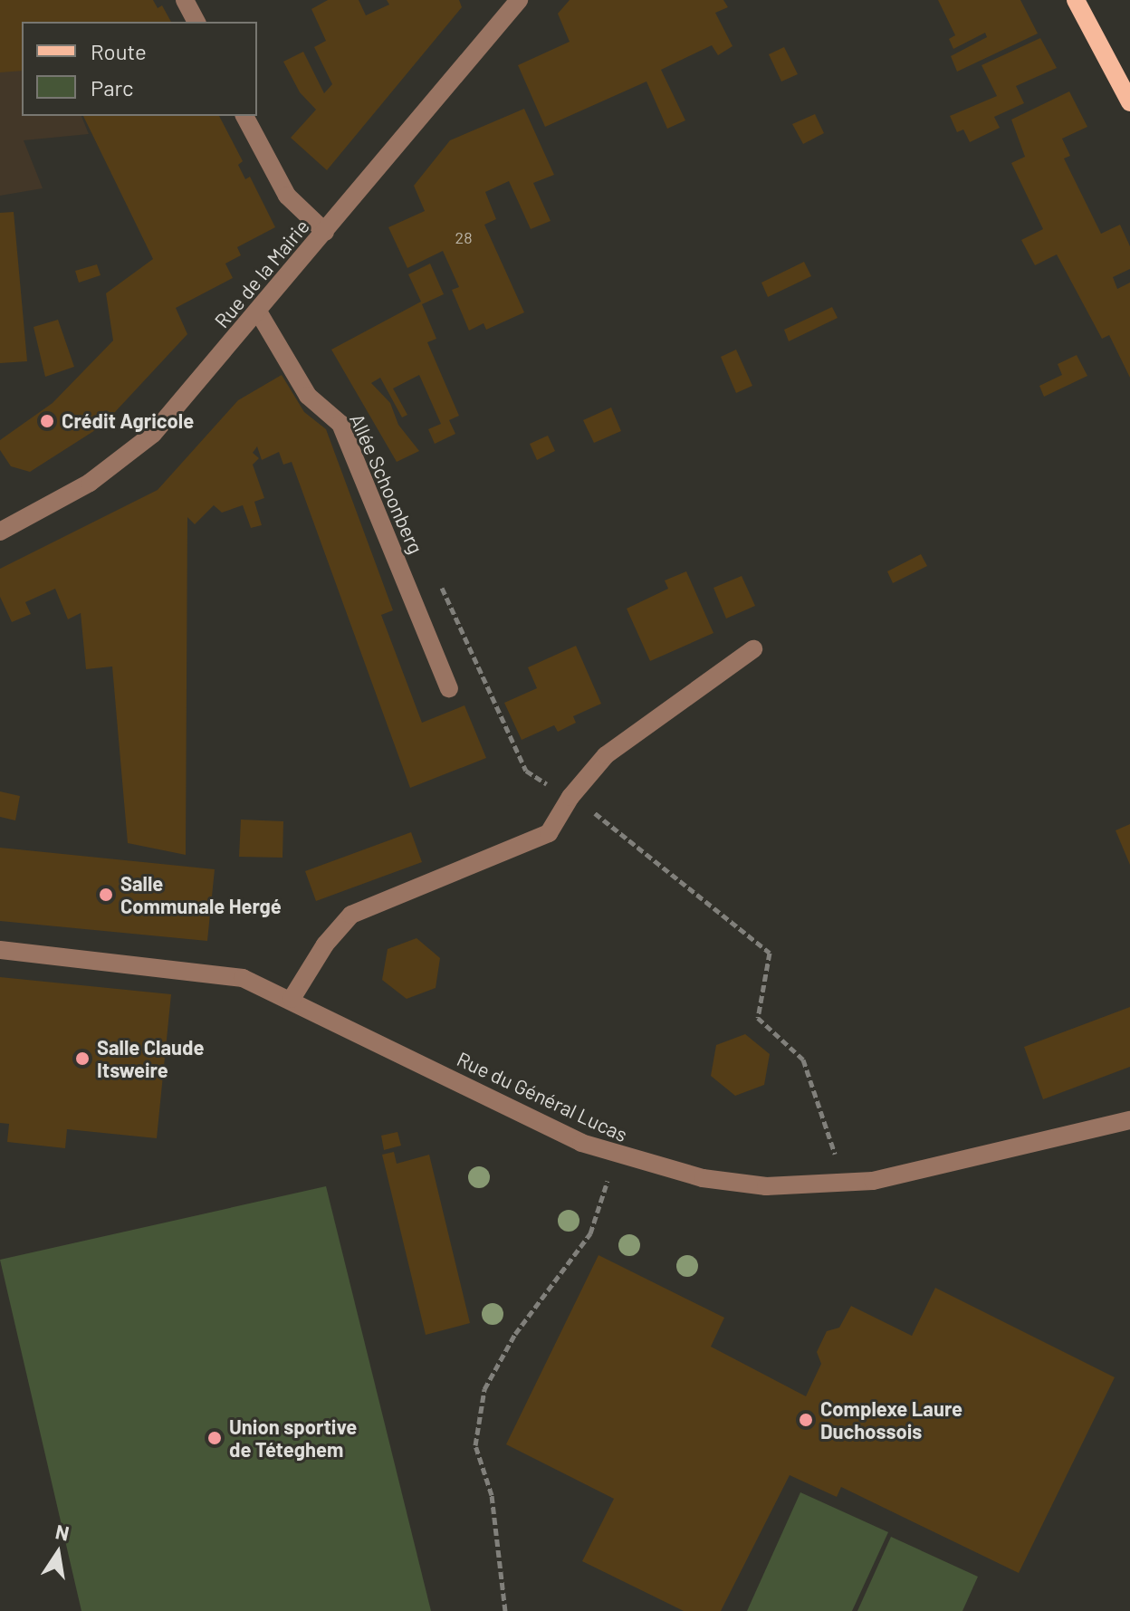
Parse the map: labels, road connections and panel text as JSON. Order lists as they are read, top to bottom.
{
  "streets": {
    "street": ["Rue de la Mairie", "Allée Schoonberg", "Rue du Général Lucas"]
  },
  "crossings": [
    ["Rue de la Mairie", "Allée Schoonberg"]
  ],
  "places": [
    "Crédit Agricole",
    "Salle Communale Hergé",
    "Salle Claude Itsweire",
    "Complexe Laure Duchossois",
    "Union sportive de Téteghem"
  ],
  "house_numbers": ["28"],
  "legend": ["Route", "Parc"],
  "north": "top"
}
